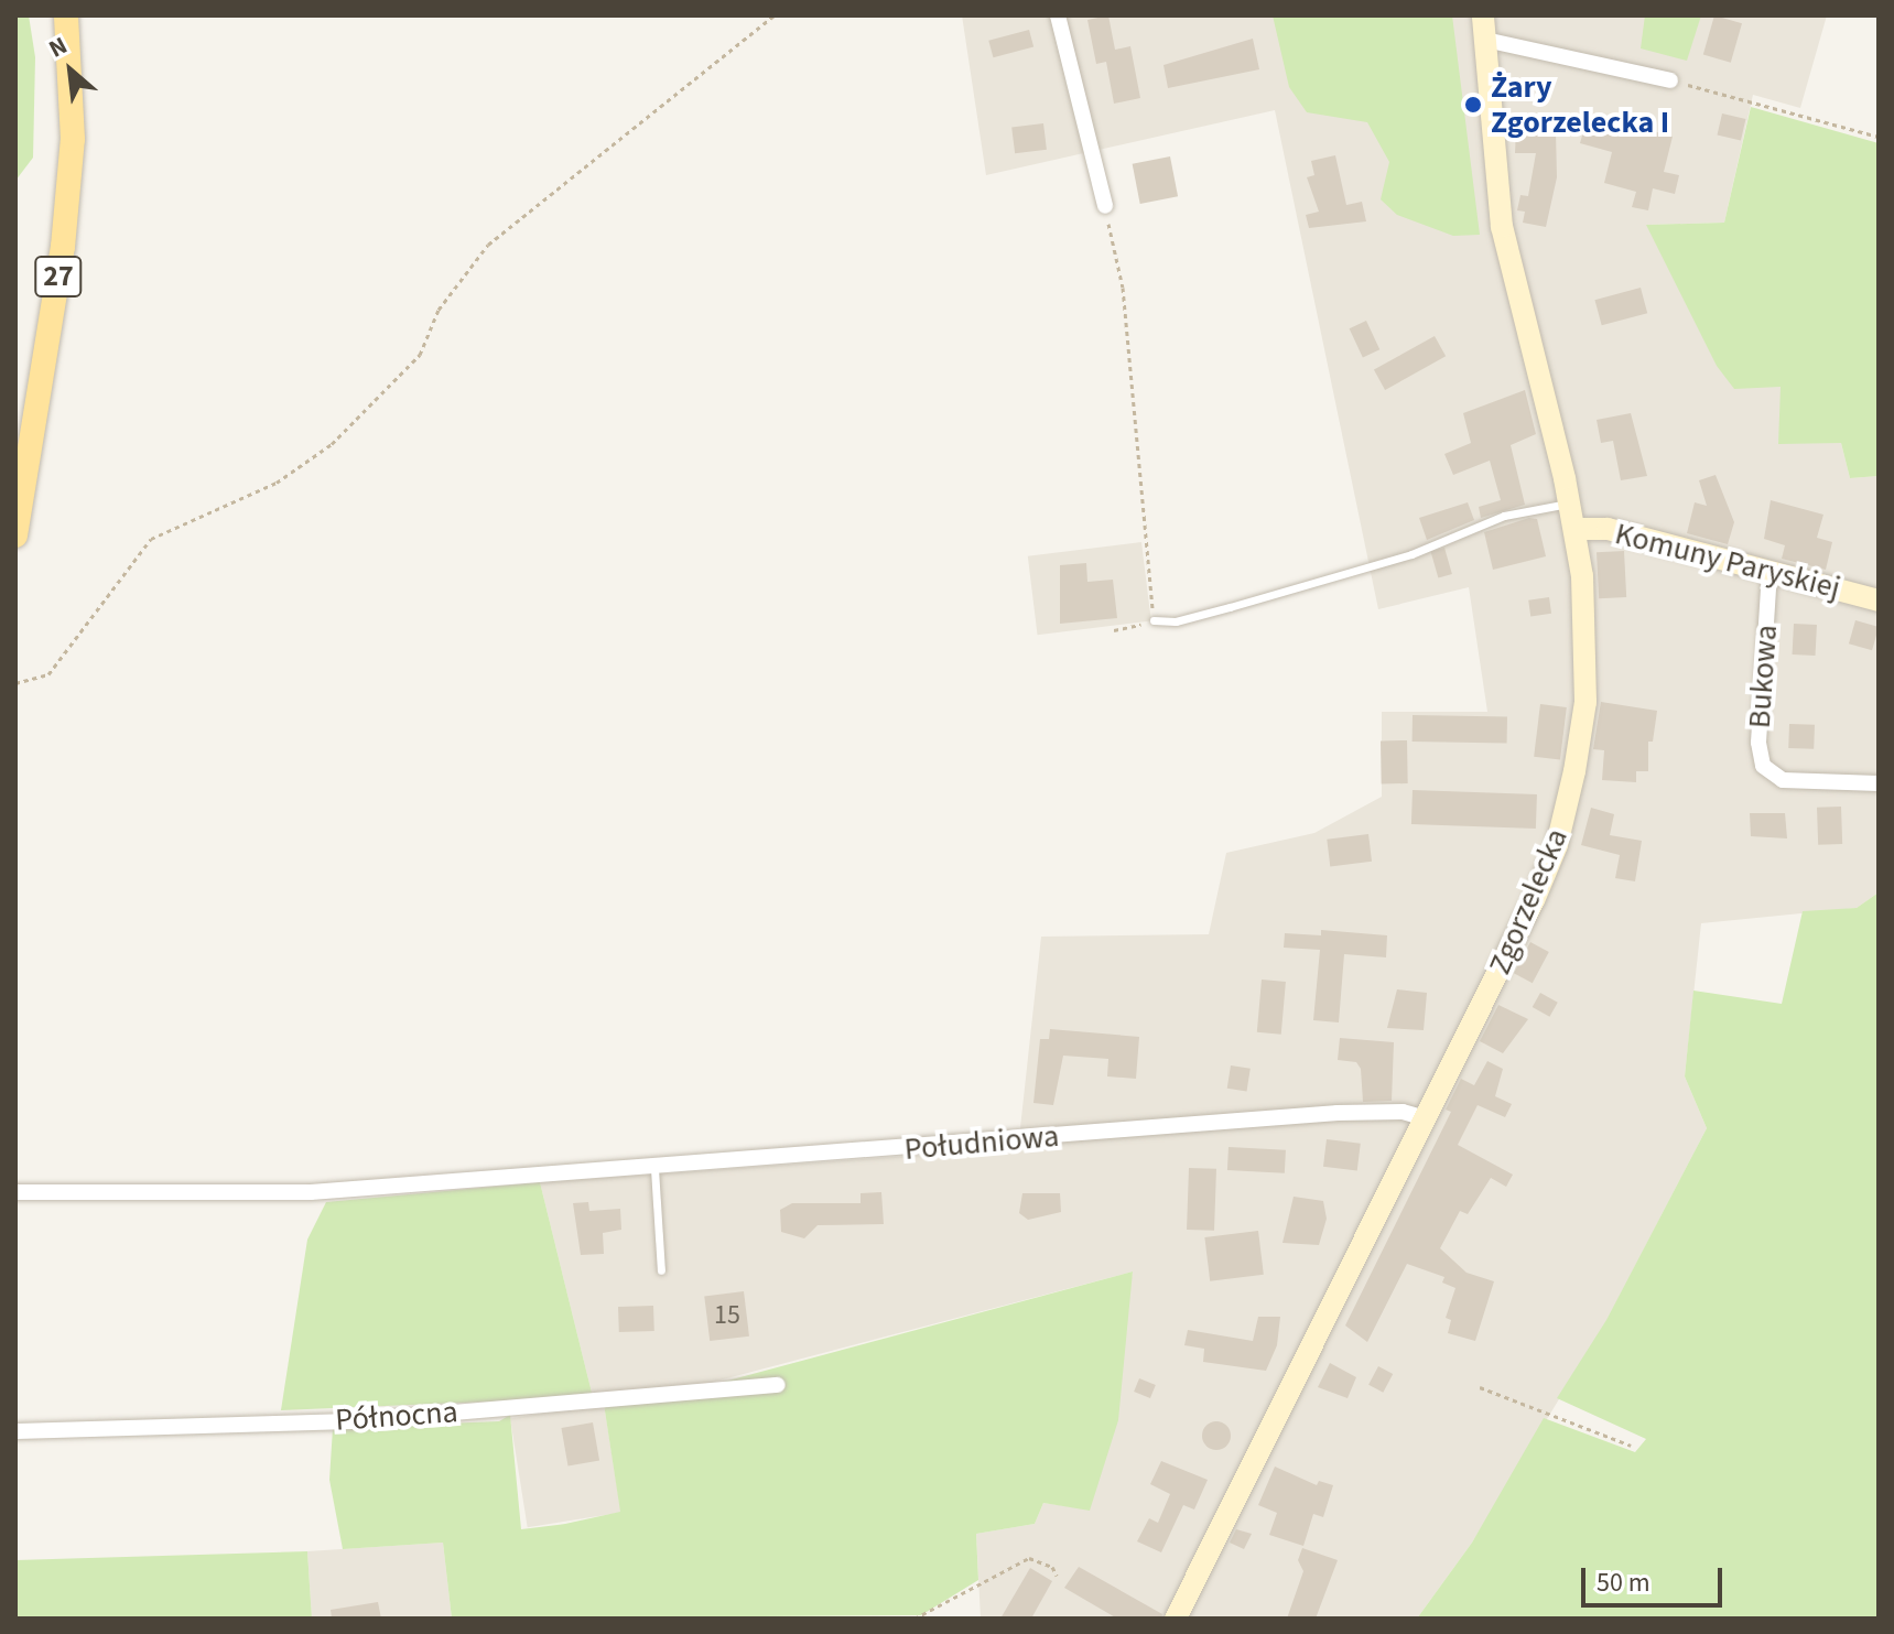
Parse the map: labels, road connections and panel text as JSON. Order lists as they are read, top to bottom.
{
  "streets": {
    "main road": ["27"],
    "street": [
      "Komuny Paryskiej",
      "Bukowa",
      "Zgorzelecka",
      "Południowa",
      "Północna"
    ]
  },
  "crossings": [
    ["Komuny Paryskiej", "Bukowa"],
    ["Komuny Paryskiej", "Zgorzelecka"],
    ["Zgorzelecka", "Południowa"]
  ],
  "places": ["Żary Zgorzelecka I"],
  "house_numbers": ["15"],
  "scale_bar": "50 m",
  "north": "top left"
}
